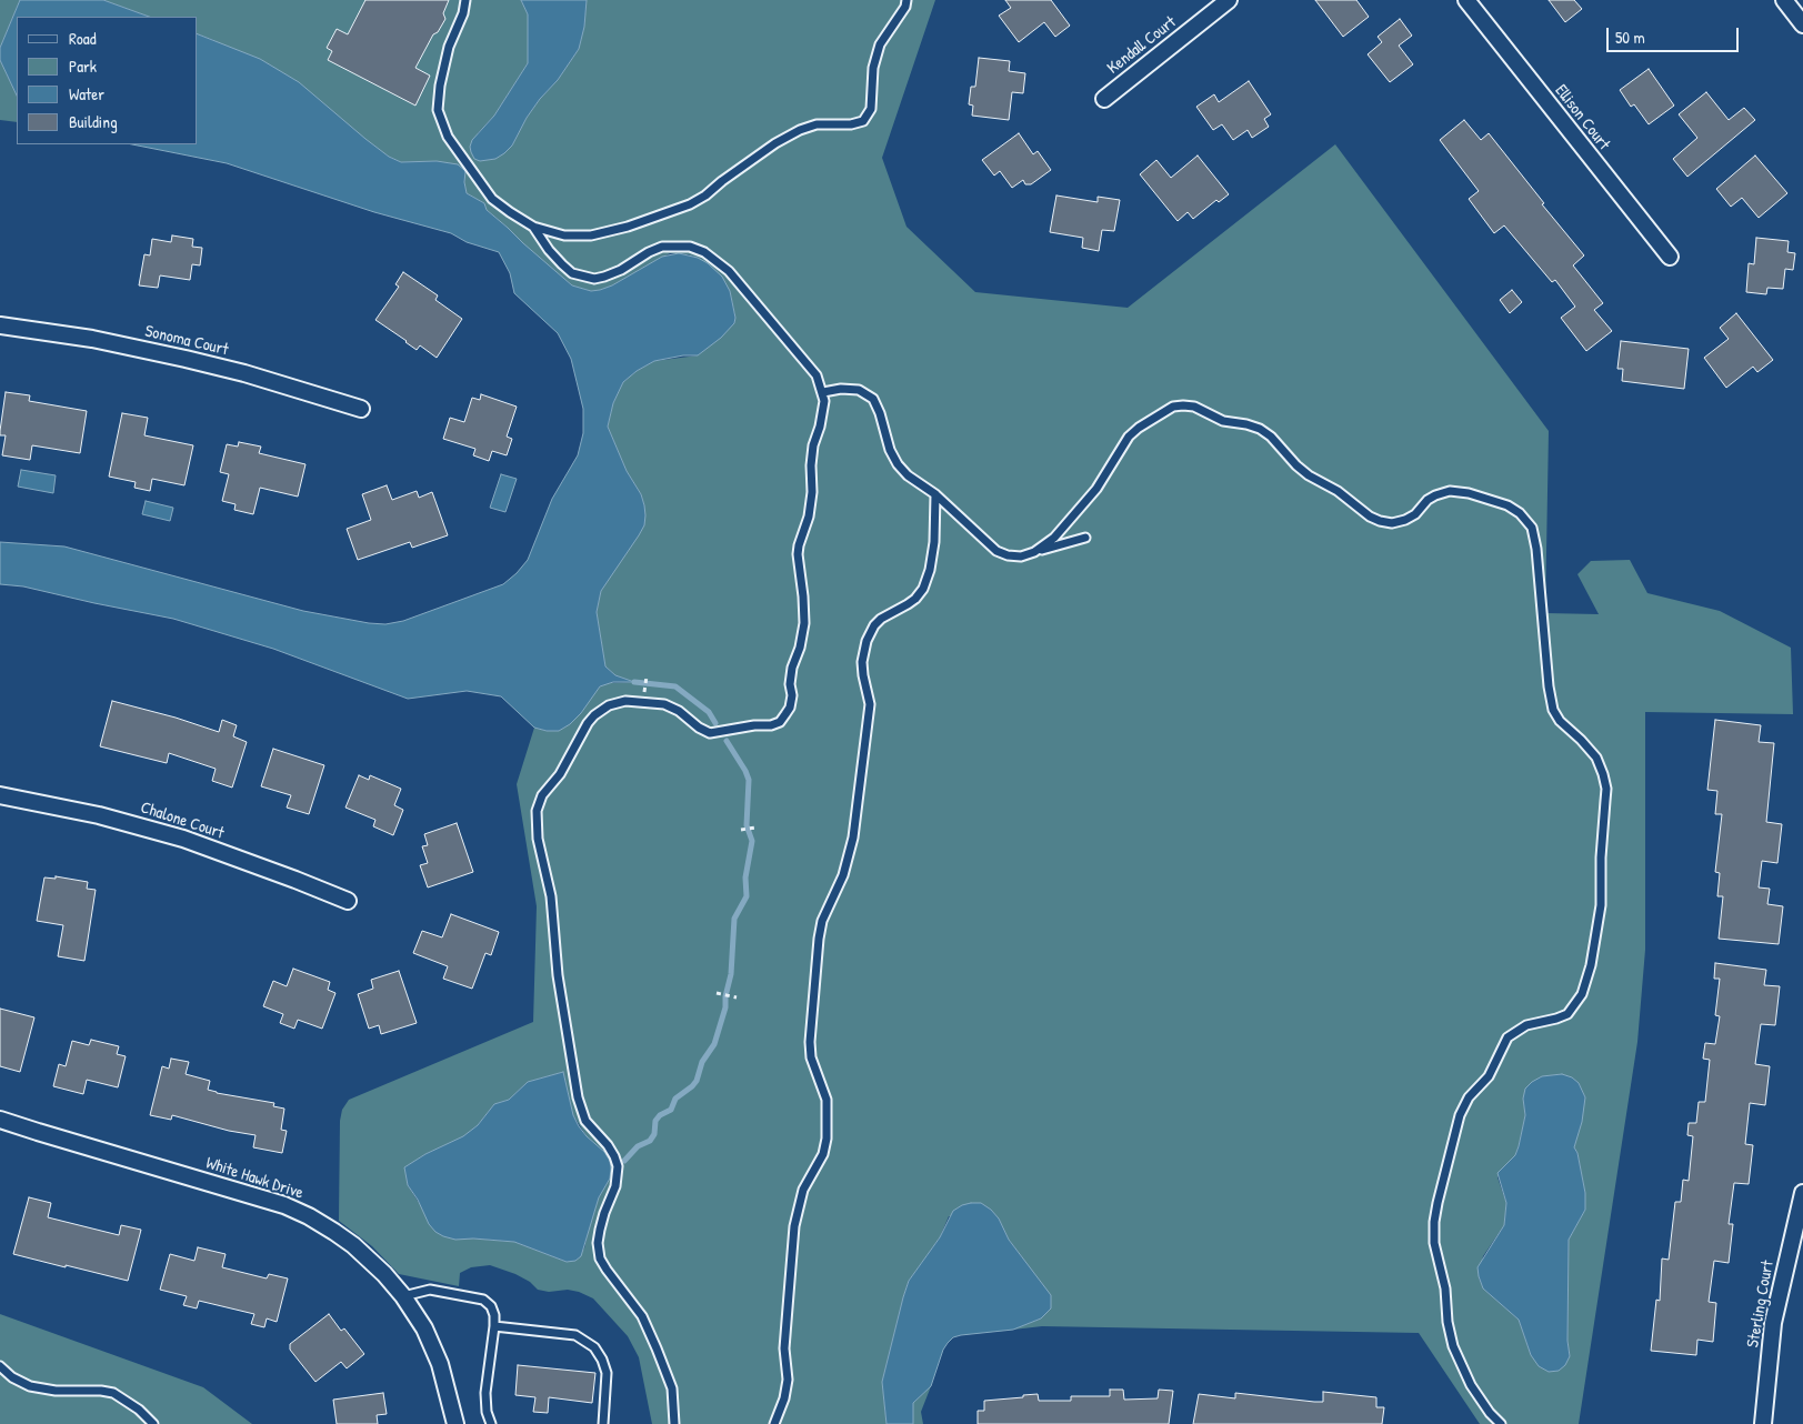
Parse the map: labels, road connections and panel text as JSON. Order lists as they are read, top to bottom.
{
  "streets": {
    "street": [
      "Kendall Court",
      "Ellison Court",
      "Sonoma Court",
      "Chalone Court",
      "White Hawk Drive",
      "Sterling Court"
    ]
  },
  "legend": [
    "Road",
    "Park",
    "Water",
    "Building"
  ],
  "scale_bar": "50 m"
}
